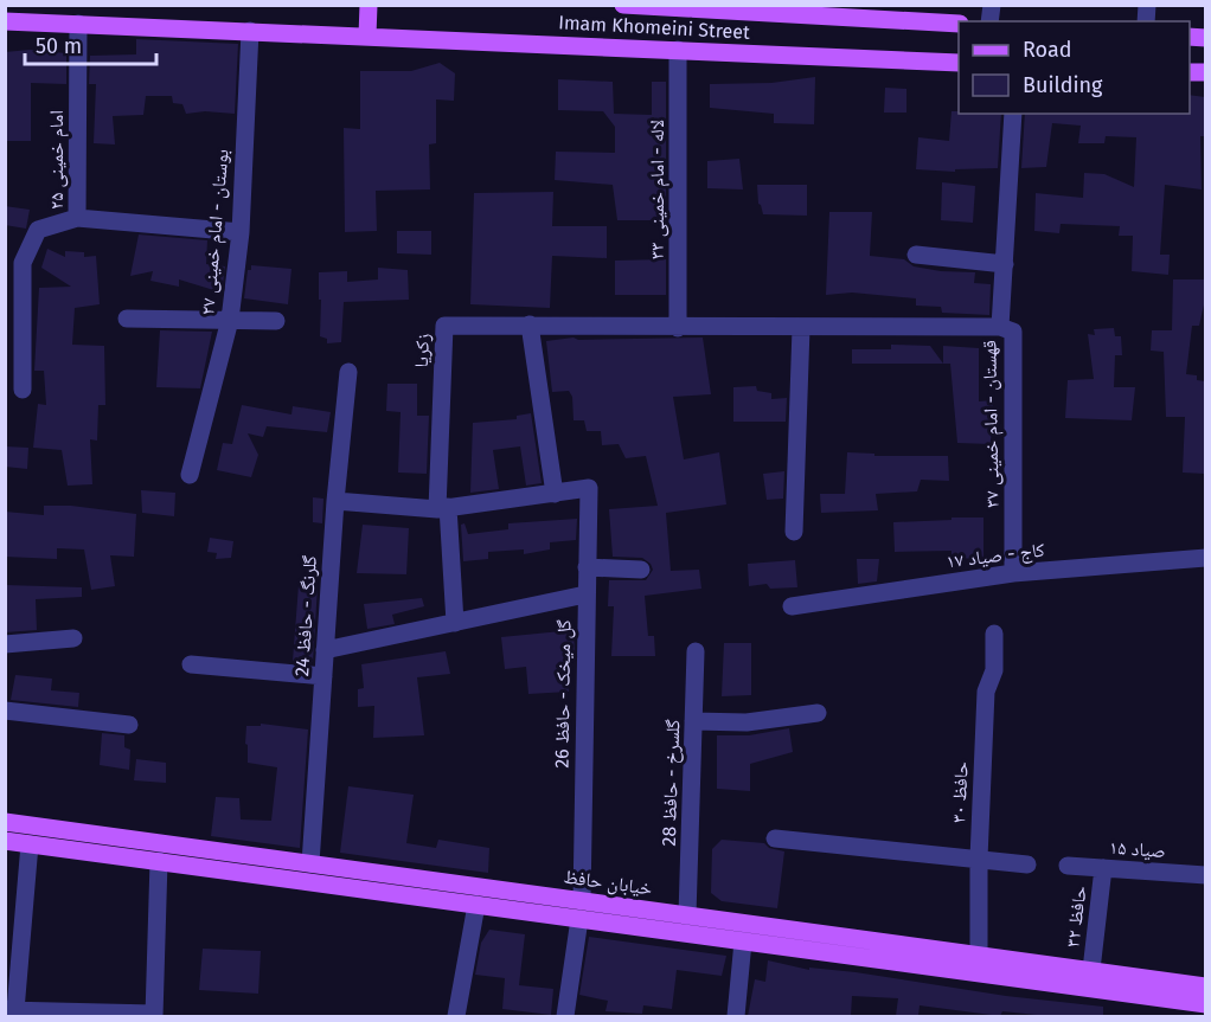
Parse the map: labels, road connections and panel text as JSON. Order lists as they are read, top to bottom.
{
  "streets": {
    "main road": ["Imam Khomeini Street", "خیابان حافظ"],
    "street": [
      "امام خمینی ۲۵",
      "لاله - امام خمینی ۳۳",
      "بوستان - امام خمینی ۲۷",
      "زکریا",
      "قهستان - امام خمینی ۳۷",
      "کاج - صیاد ۱۷",
      "گلرنگ - حافظ 24",
      "گل میخک - حافظ 26",
      "گلسرخ - حافظ 28",
      "حافظ ۳۰",
      "صیاد ۱۵",
      "حافظ ۳۲"
    ]
  },
  "crossings": [
    ["Imam Khomeini Street", "امام خمینی ۲۵"],
    ["Imam Khomeini Street", "لاله - امام خمینی ۳۳"],
    ["Imam Khomeini Street", "بوستان - امام خمینی ۲۷"],
    ["لاله - امام خمینی ۳۳", "زکریا"],
    ["زکریا", "قهستان - امام خمینی ۳۷"],
    ["قهستان - امام خمینی ۳۷", "کاج - صیاد ۱۷"],
    ["گلرنگ - حافظ 24", "خیابان حافظ"],
    ["گل میخک - حافظ 26", "خیابان حافظ"],
    ["گلسرخ - حافظ 28", "خیابان حافظ"],
    ["حافظ ۳۰", "خیابان حافظ"],
    ["صیاد ۱۵", "حافظ ۳۲"],
    ["خیابان حافظ", "حافظ ۳۲"]
  ],
  "legend": ["Road", "Building"],
  "scale_bar": "50 m"
}
